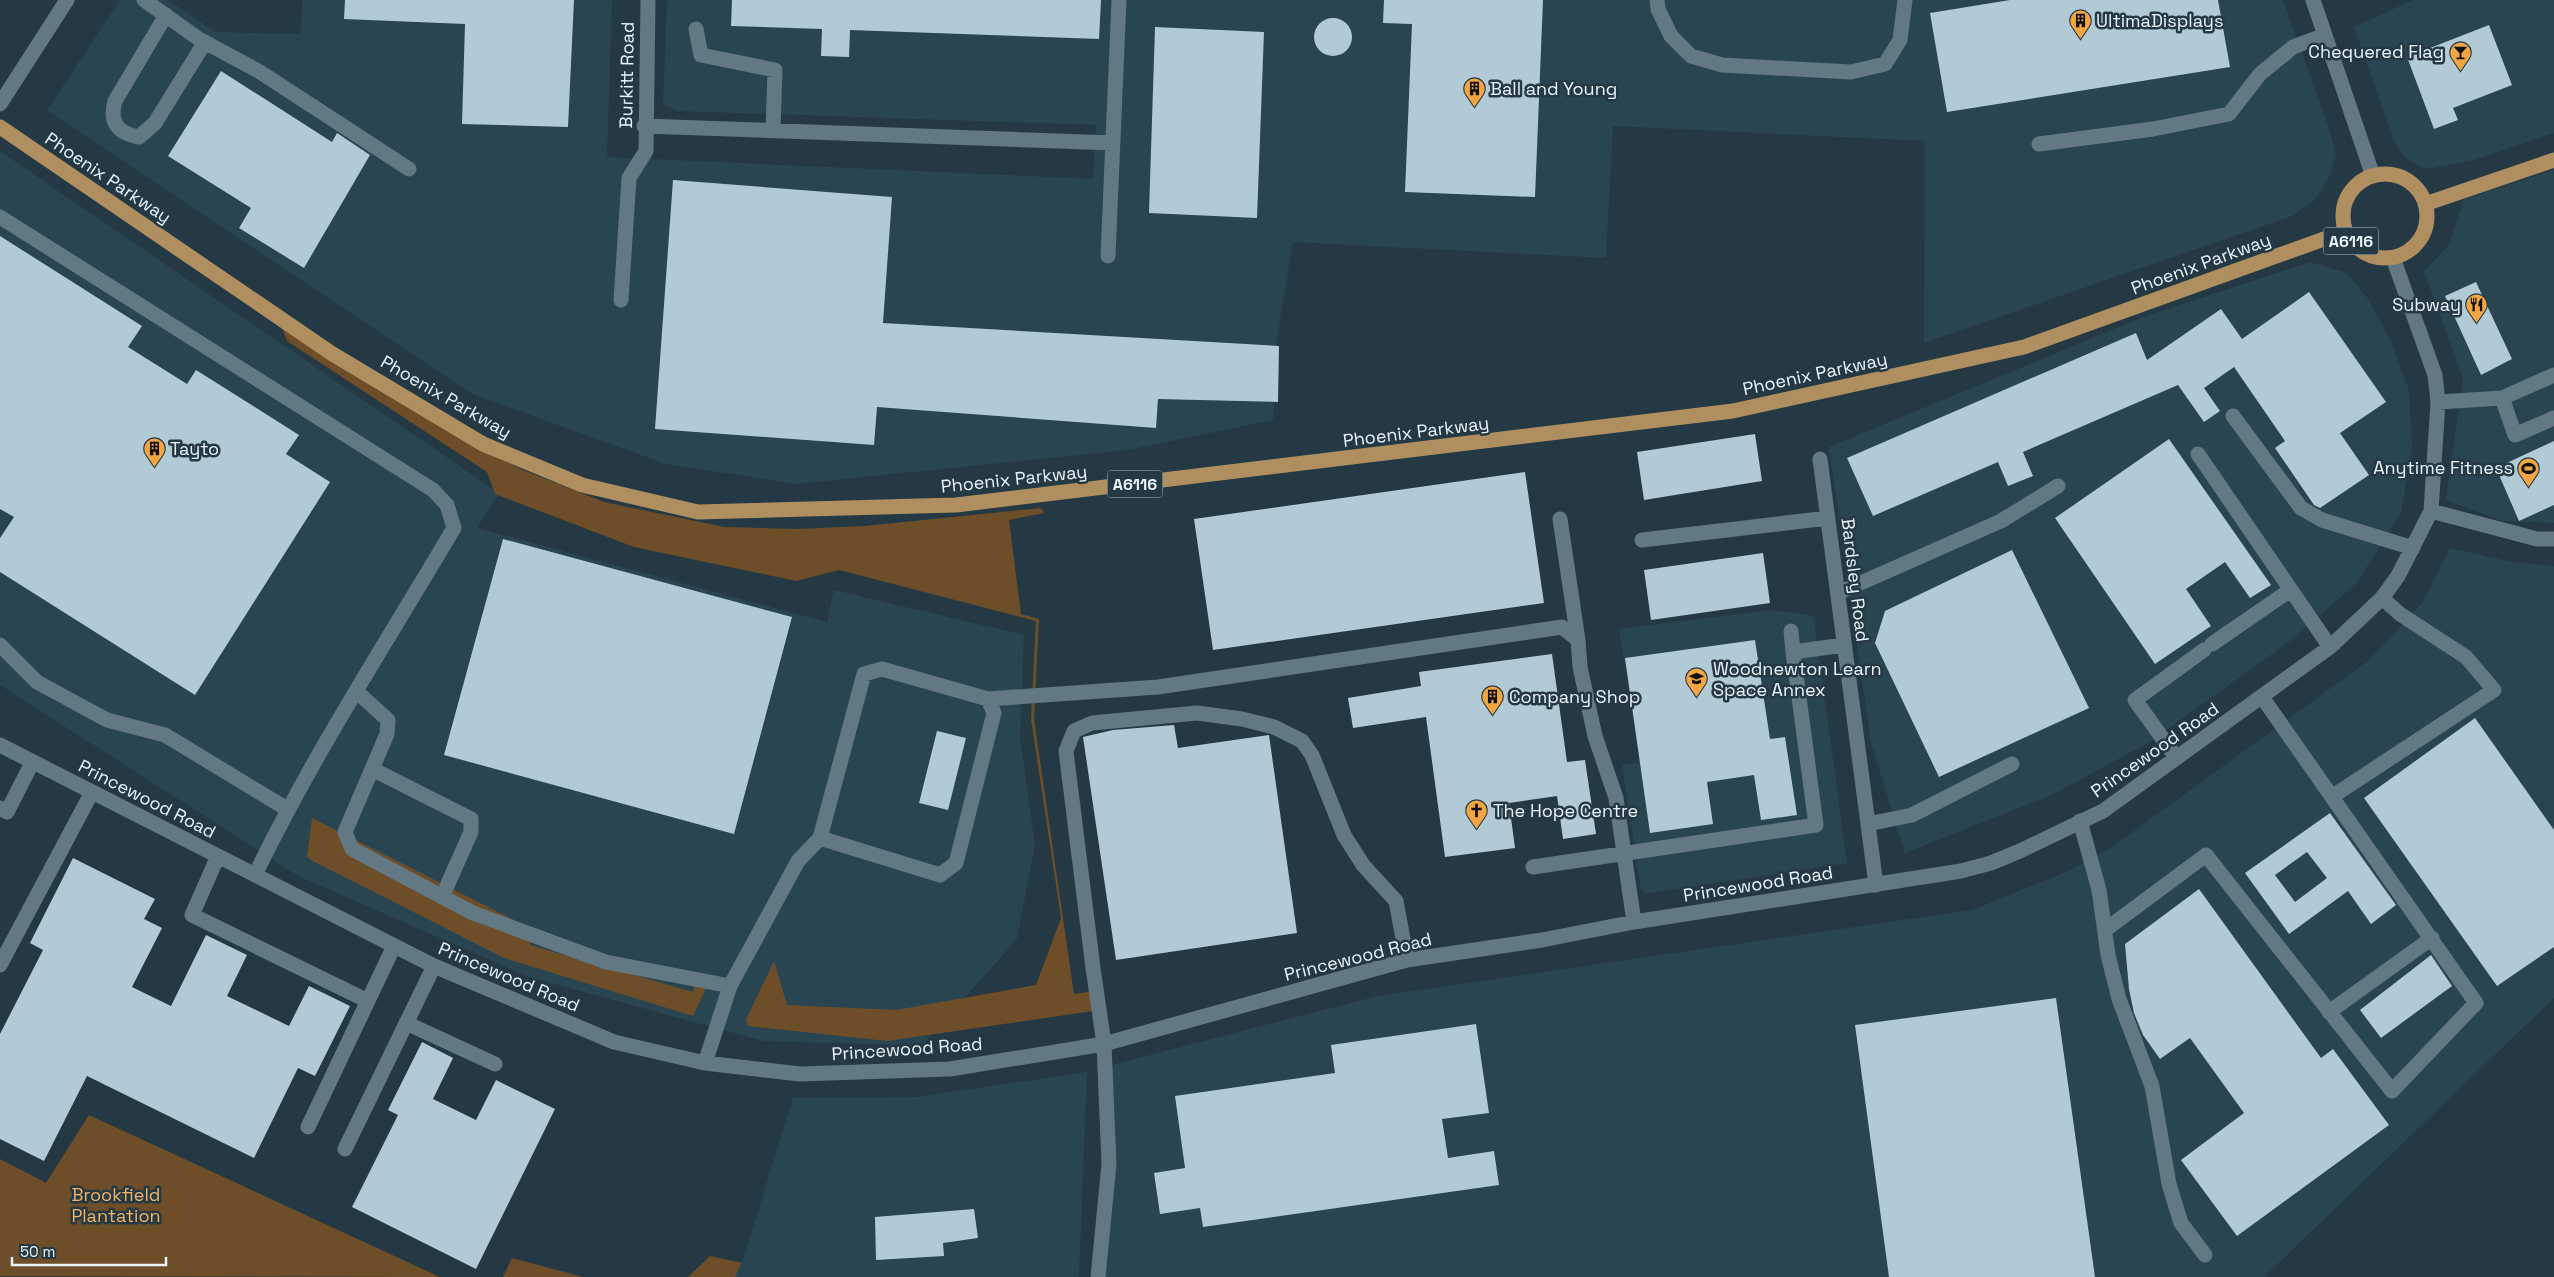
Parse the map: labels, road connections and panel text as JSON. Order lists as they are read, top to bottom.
{
  "streets": {
    "main road": ["Phoenix Parkway", "A6116"],
    "street": ["Burkitt Road", "Bardsley Road", "Princewood Road"]
  },
  "crossings": [
    ["Phoenix Parkway", "A6116"],
    ["Phoenix Parkway", "Princewood Road"],
    ["A6116", "Princewood Road"],
    ["Bardsley Road", "Princewood Road"]
  ],
  "parks": ["Brookfield Plantation"],
  "places": {
    "building": [
      "UltimaDisplays",
      "Ball and Young",
      "Tayto",
      "Company Shop"
    ],
    "bar": ["Chequered Flag"],
    "restaurant": ["Subway"],
    "sports": ["Anytime Fitness"],
    "school or university": ["Woodnewton Learn Space Annex"],
    "church": ["The Hope Centre"]
  },
  "scale_bar": "50 m"
}
